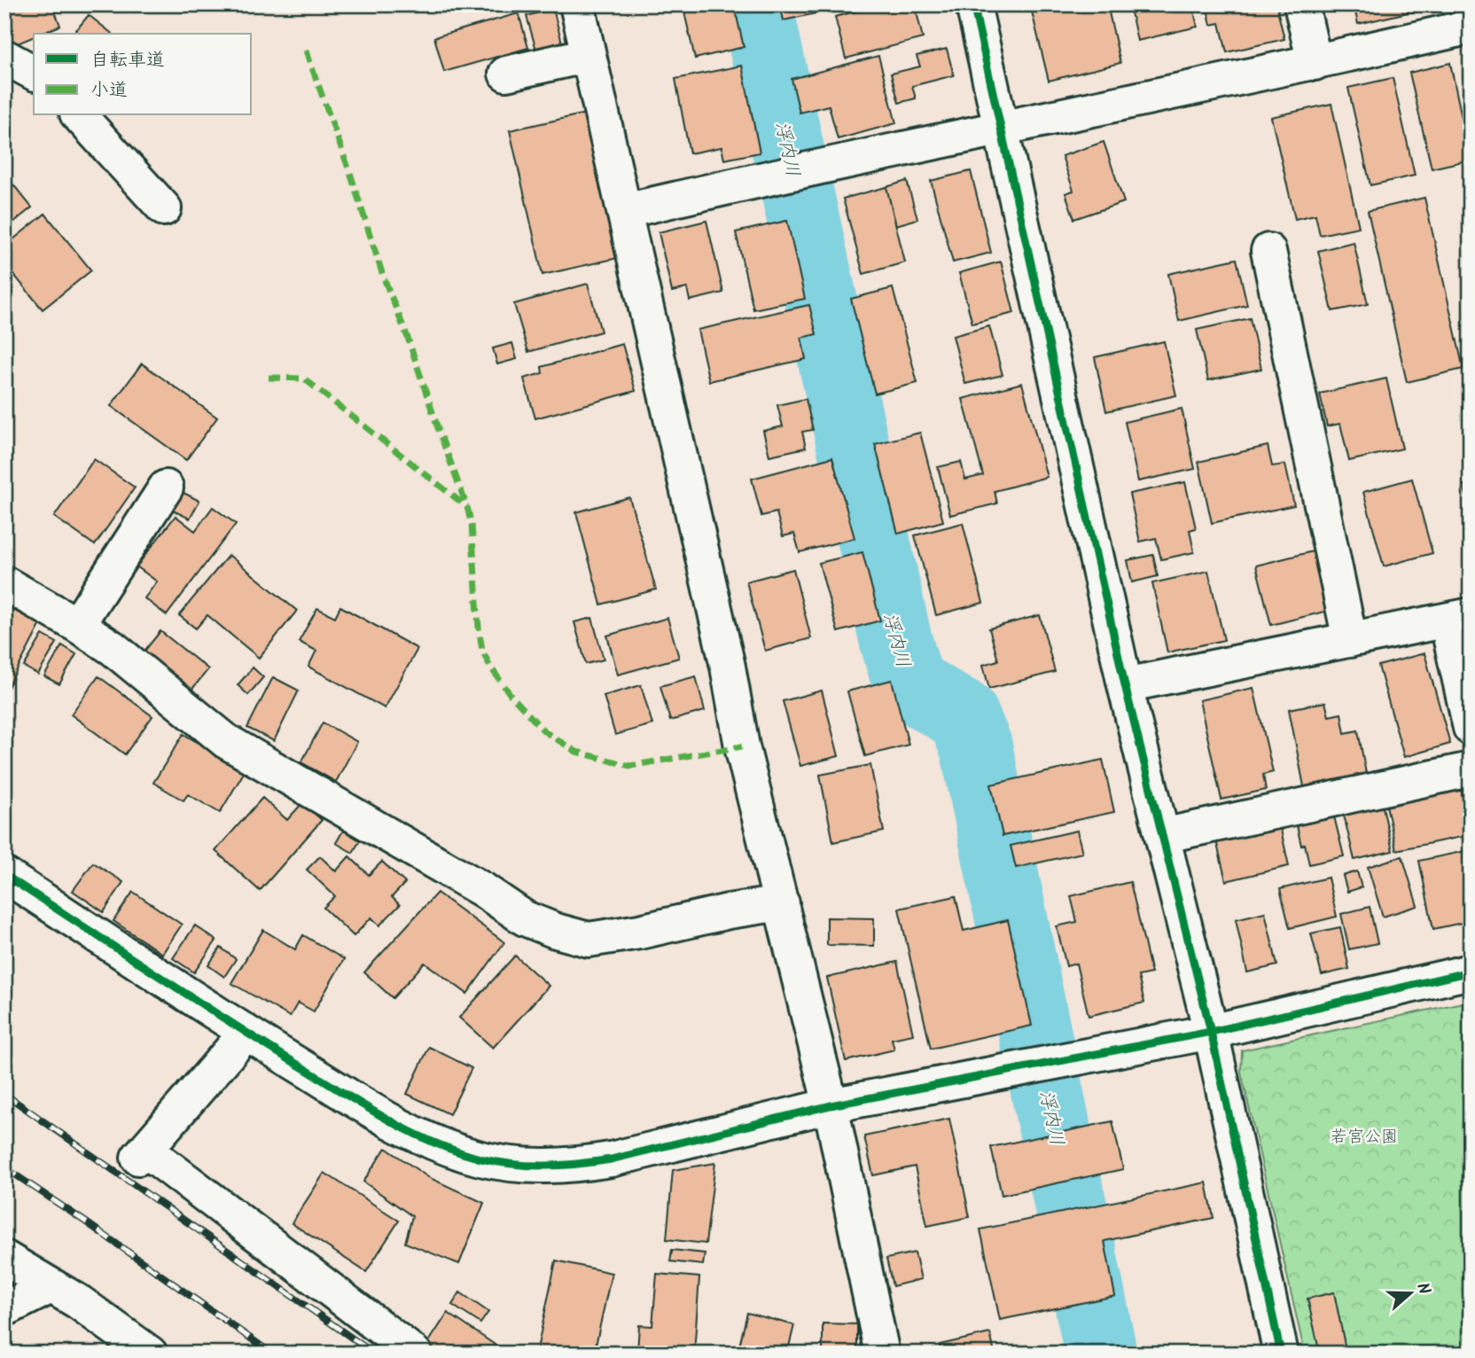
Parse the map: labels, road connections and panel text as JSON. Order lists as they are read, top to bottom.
{
  "water": ["浮内川"],
  "parks": ["若宮公園"],
  "legend": ["自転車道", "小道"],
  "north": "right"
}
